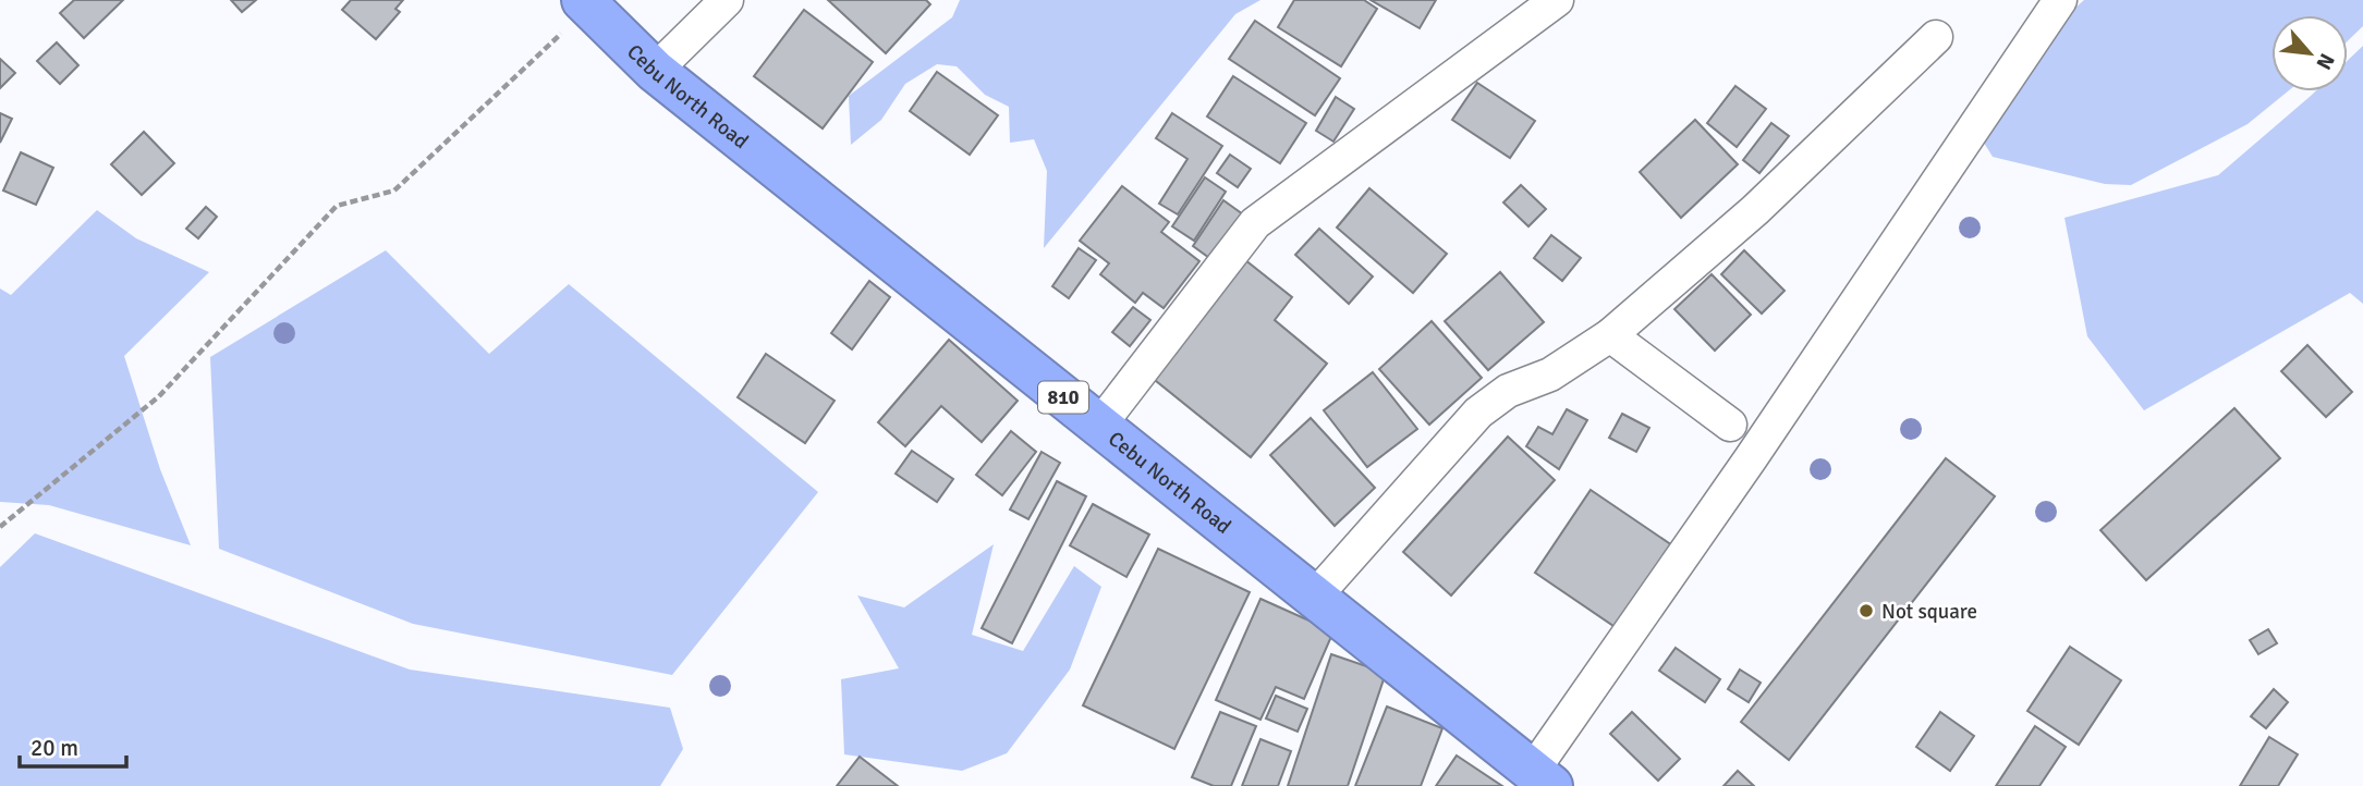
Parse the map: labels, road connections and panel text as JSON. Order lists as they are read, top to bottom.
{
  "streets": {
    "highway": ["Cebu North Road", "810"]
  },
  "places": ["Not square"],
  "scale_bar": "20 m",
  "north": "bottom right"
}
